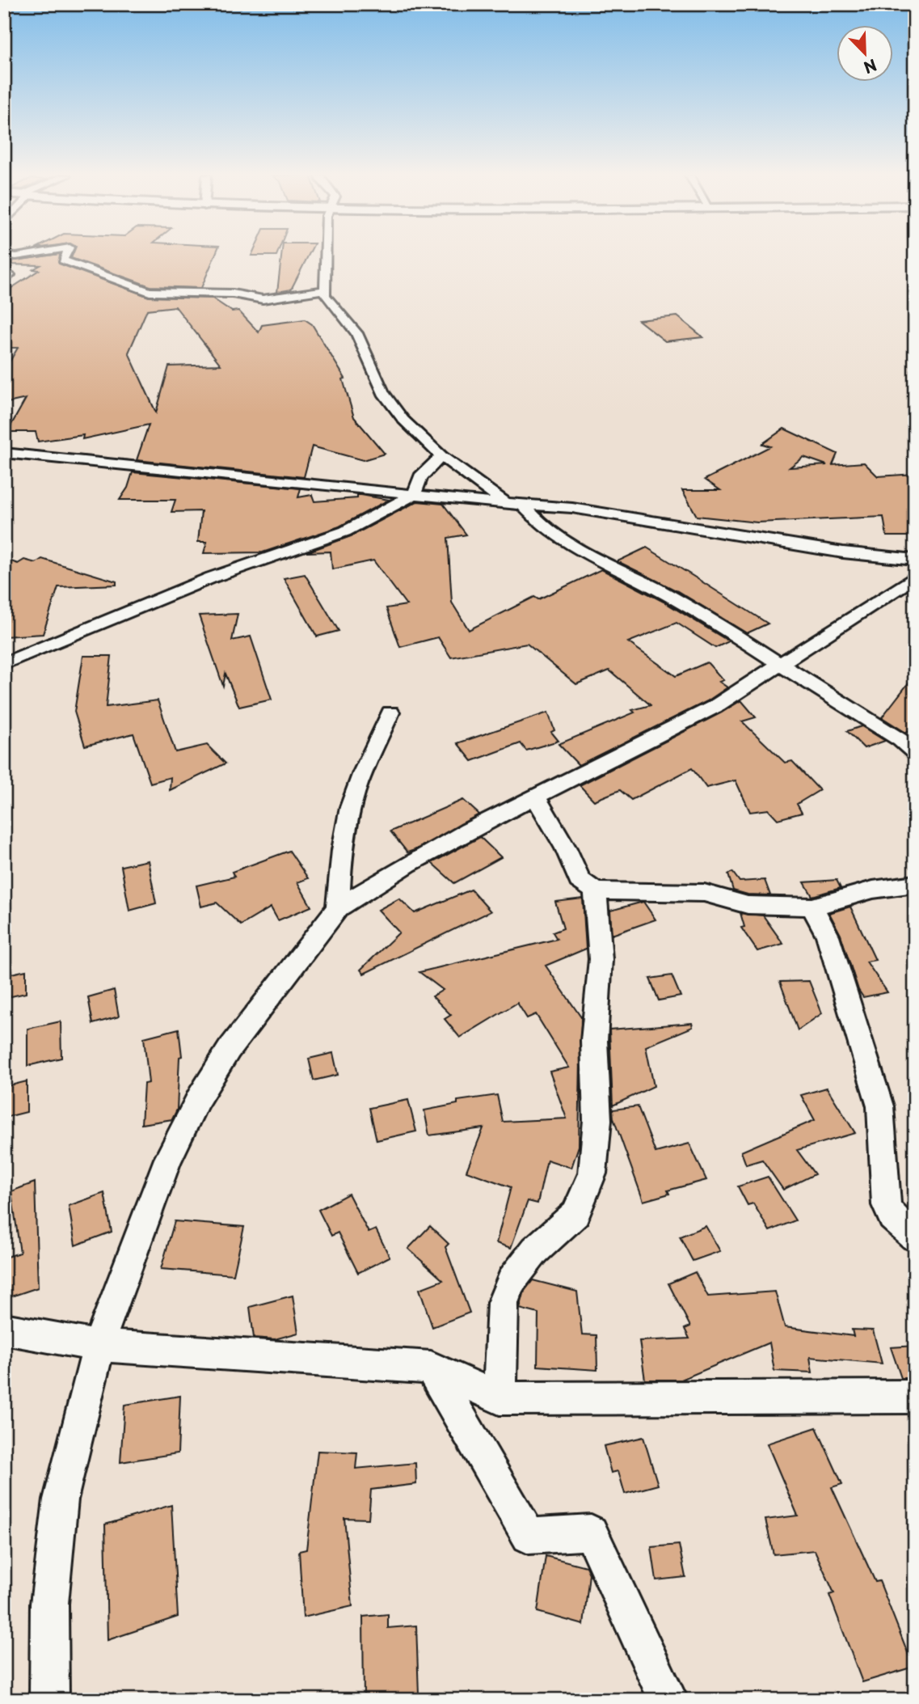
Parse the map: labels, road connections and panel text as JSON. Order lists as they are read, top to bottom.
{
  "north": "bottom right"
}
